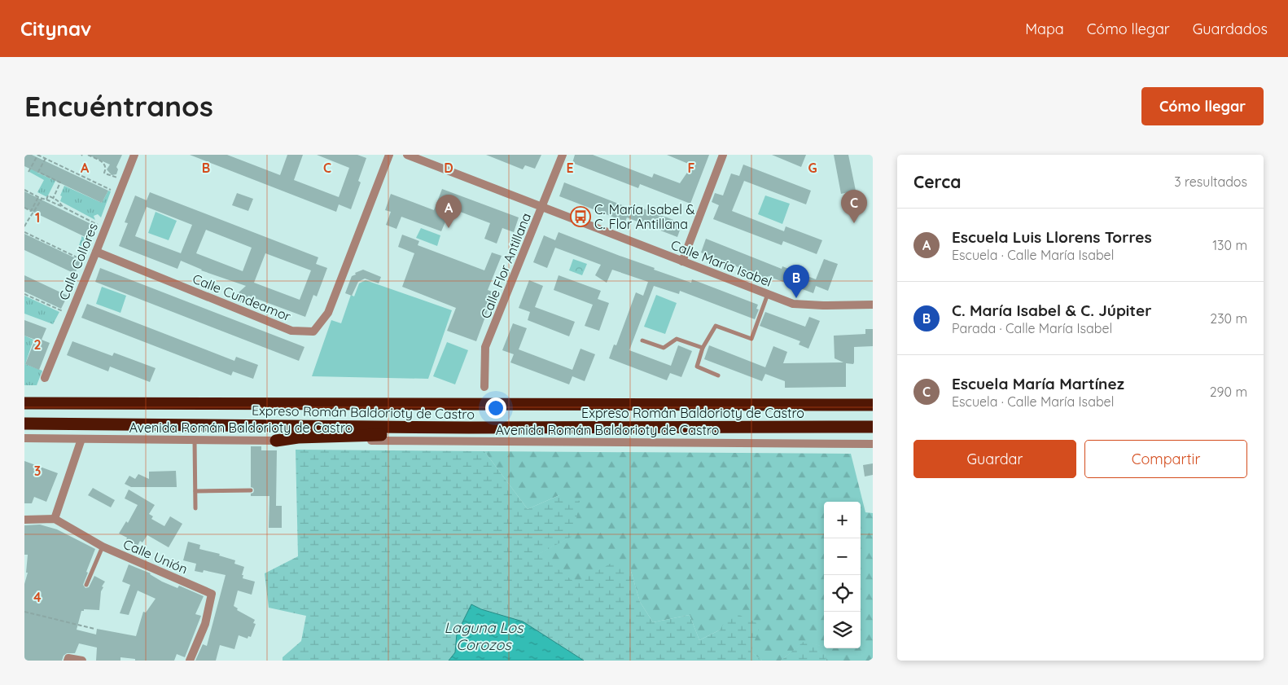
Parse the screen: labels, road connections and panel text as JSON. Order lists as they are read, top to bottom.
{
  "streets": {
    "highway": ["Expreso Román Baldorioty de Castro"],
    "street": [
      "Calle Collores",
      "Calle María Isabel",
      "Calle Flor Antillana",
      "Calle Cundeamor",
      "Avenida Román Baldorioty de Castro",
      "Calle Unión"
    ]
  },
  "crossings": [
    ["Calle Collores", "Calle Cundeamor"],
    ["Calle María Isabel", "Calle Flor Antillana"]
  ],
  "water": ["Laguna Los Corozos"],
  "places": {
    "bus stop": ["C. María Isabel & C. Flor Antillana"]
  },
  "page": {
    "header": "Citynav",
    "nav": ["Mapa", "Cómo llegar", "Guardados"],
    "buttons": [
      "Cómo llegar",
      ["Guardar", "Compartir"]
    ],
    "title": "Encuéntranos",
    "heading": ["Cerca", "3 resultados"],
    "pins": ["C", "A", "B"],
    "list": [
      {
        "mark": "A",
        "name": "Escuela Luis Llorens Torres",
        "note": "Escuela · Calle María Isabel",
        "value": "130 m"
      },
      {
        "mark": "B",
        "name": "C. María Isabel & C. Júpiter",
        "note": "Parada · Calle María Isabel",
        "value": "230 m"
      },
      {
        "mark": "C",
        "name": "Escuela María Martínez",
        "note": "Escuela · Calle María Isabel",
        "value": "290 m"
      }
    ],
    "map_buttons": ["+", "−"]
  },
  "grid": {
    "columns": [
      "A",
      "B",
      "C",
      "D",
      "E",
      "F",
      "G"
    ],
    "rows": [
      "1",
      "2",
      "3",
      "4"
    ]
  }
}
